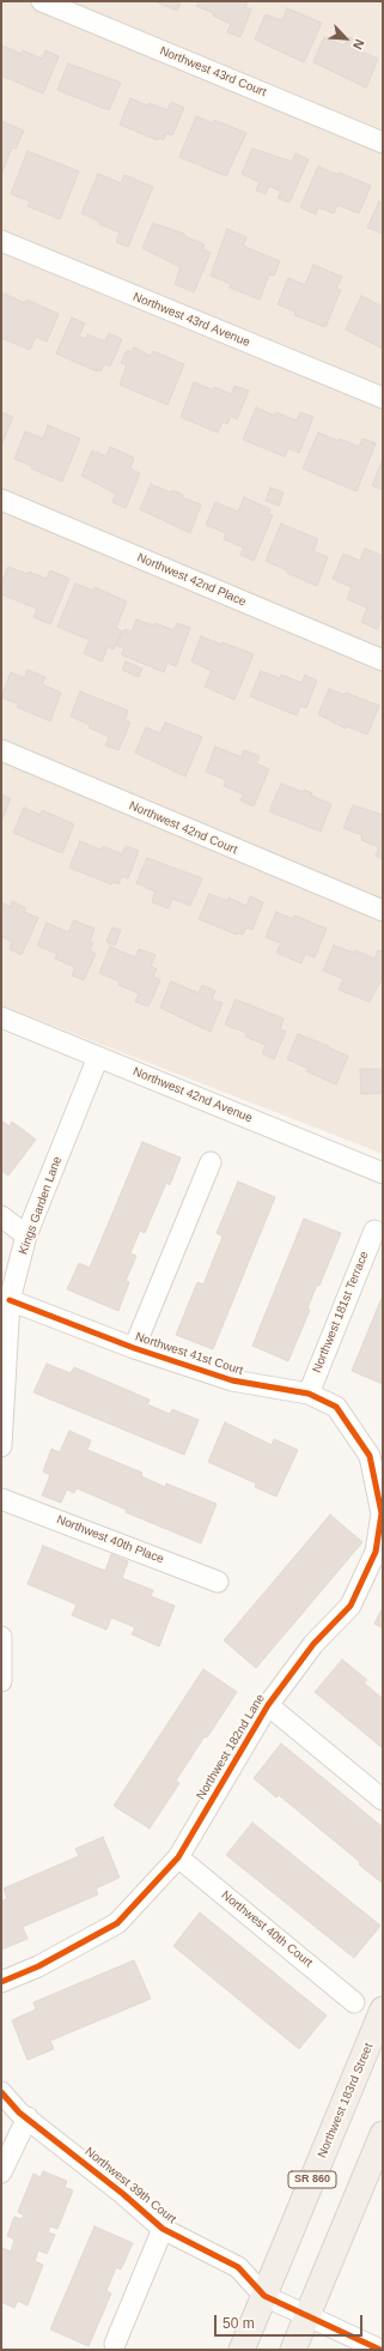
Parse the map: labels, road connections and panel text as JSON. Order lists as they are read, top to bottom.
{
  "streets": {
    "main road": ["Northwest 183rd Street", "SR 860"],
    "street": [
      "Northwest 43rd Court",
      "Northwest 43rd Avenue",
      "Northwest 42nd Place",
      "Northwest 42nd Court",
      "Northwest 42nd Avenue",
      "Kings Garden Lane",
      "Northwest 181st Terrace",
      "Northwest 41st Court",
      "Northwest 40th Place",
      "Northwest 182nd Lane",
      "Northwest 40th Court",
      "Northwest 39th Court"
    ]
  },
  "crossings": [
    ["Northwest 42nd Avenue", "Kings Garden Lane"],
    ["Kings Garden Lane", "Northwest 41st Court"],
    ["Northwest 181st Terrace", "Northwest 41st Court"],
    ["Northwest 41st Court", "Northwest 182nd Lane"],
    ["Northwest 182nd Lane", "Northwest 40th Court"],
    ["Northwest 183rd Street", "Northwest 39th Court"]
  ],
  "scale_bar": "50 m",
  "north": "bottom right"
}
